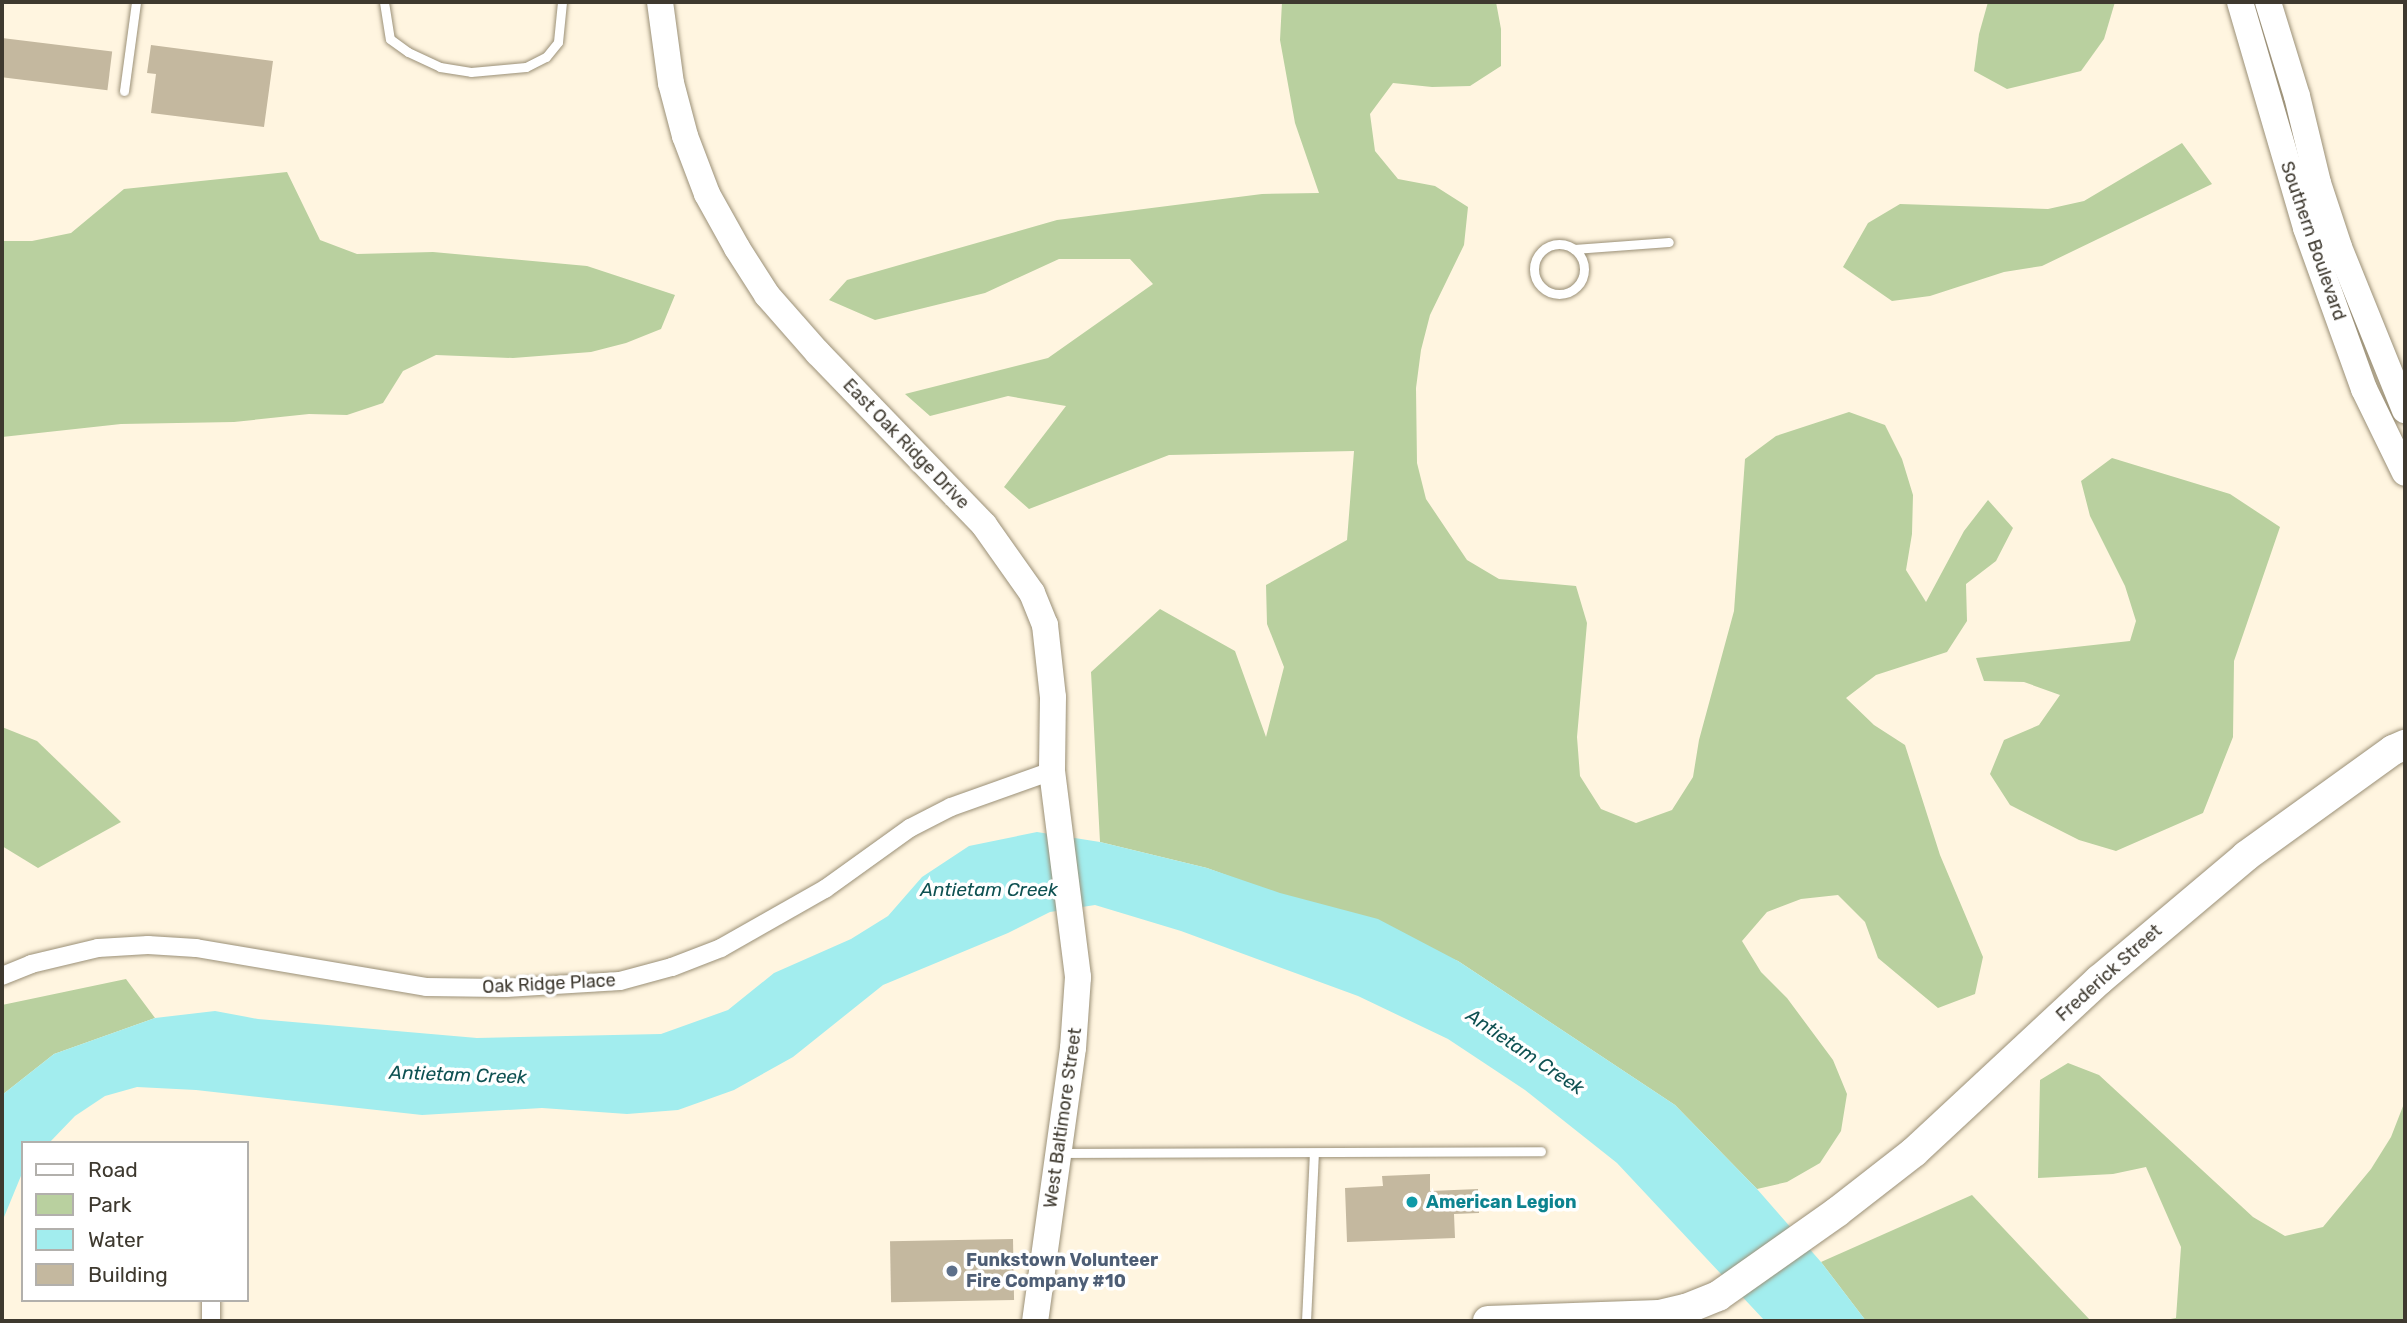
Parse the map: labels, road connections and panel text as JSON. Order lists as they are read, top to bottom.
{
  "streets": {
    "main road": ["Frederick Street"],
    "street": [
      "Southern Boulevard",
      "East Oak Ridge Drive",
      "Oak Ridge Place",
      "West Baltimore Street"
    ]
  },
  "crossings": [
    ["East Oak Ridge Drive", "Oak Ridge Place"],
    ["East Oak Ridge Drive", "West Baltimore Street"]
  ],
  "water": ["Antietam Creek"],
  "places": ["American Legion", "Funkstown Volunteer Fire Company #10"],
  "legend": [
    "Road",
    "Park",
    "Water",
    "Building"
  ]
}
